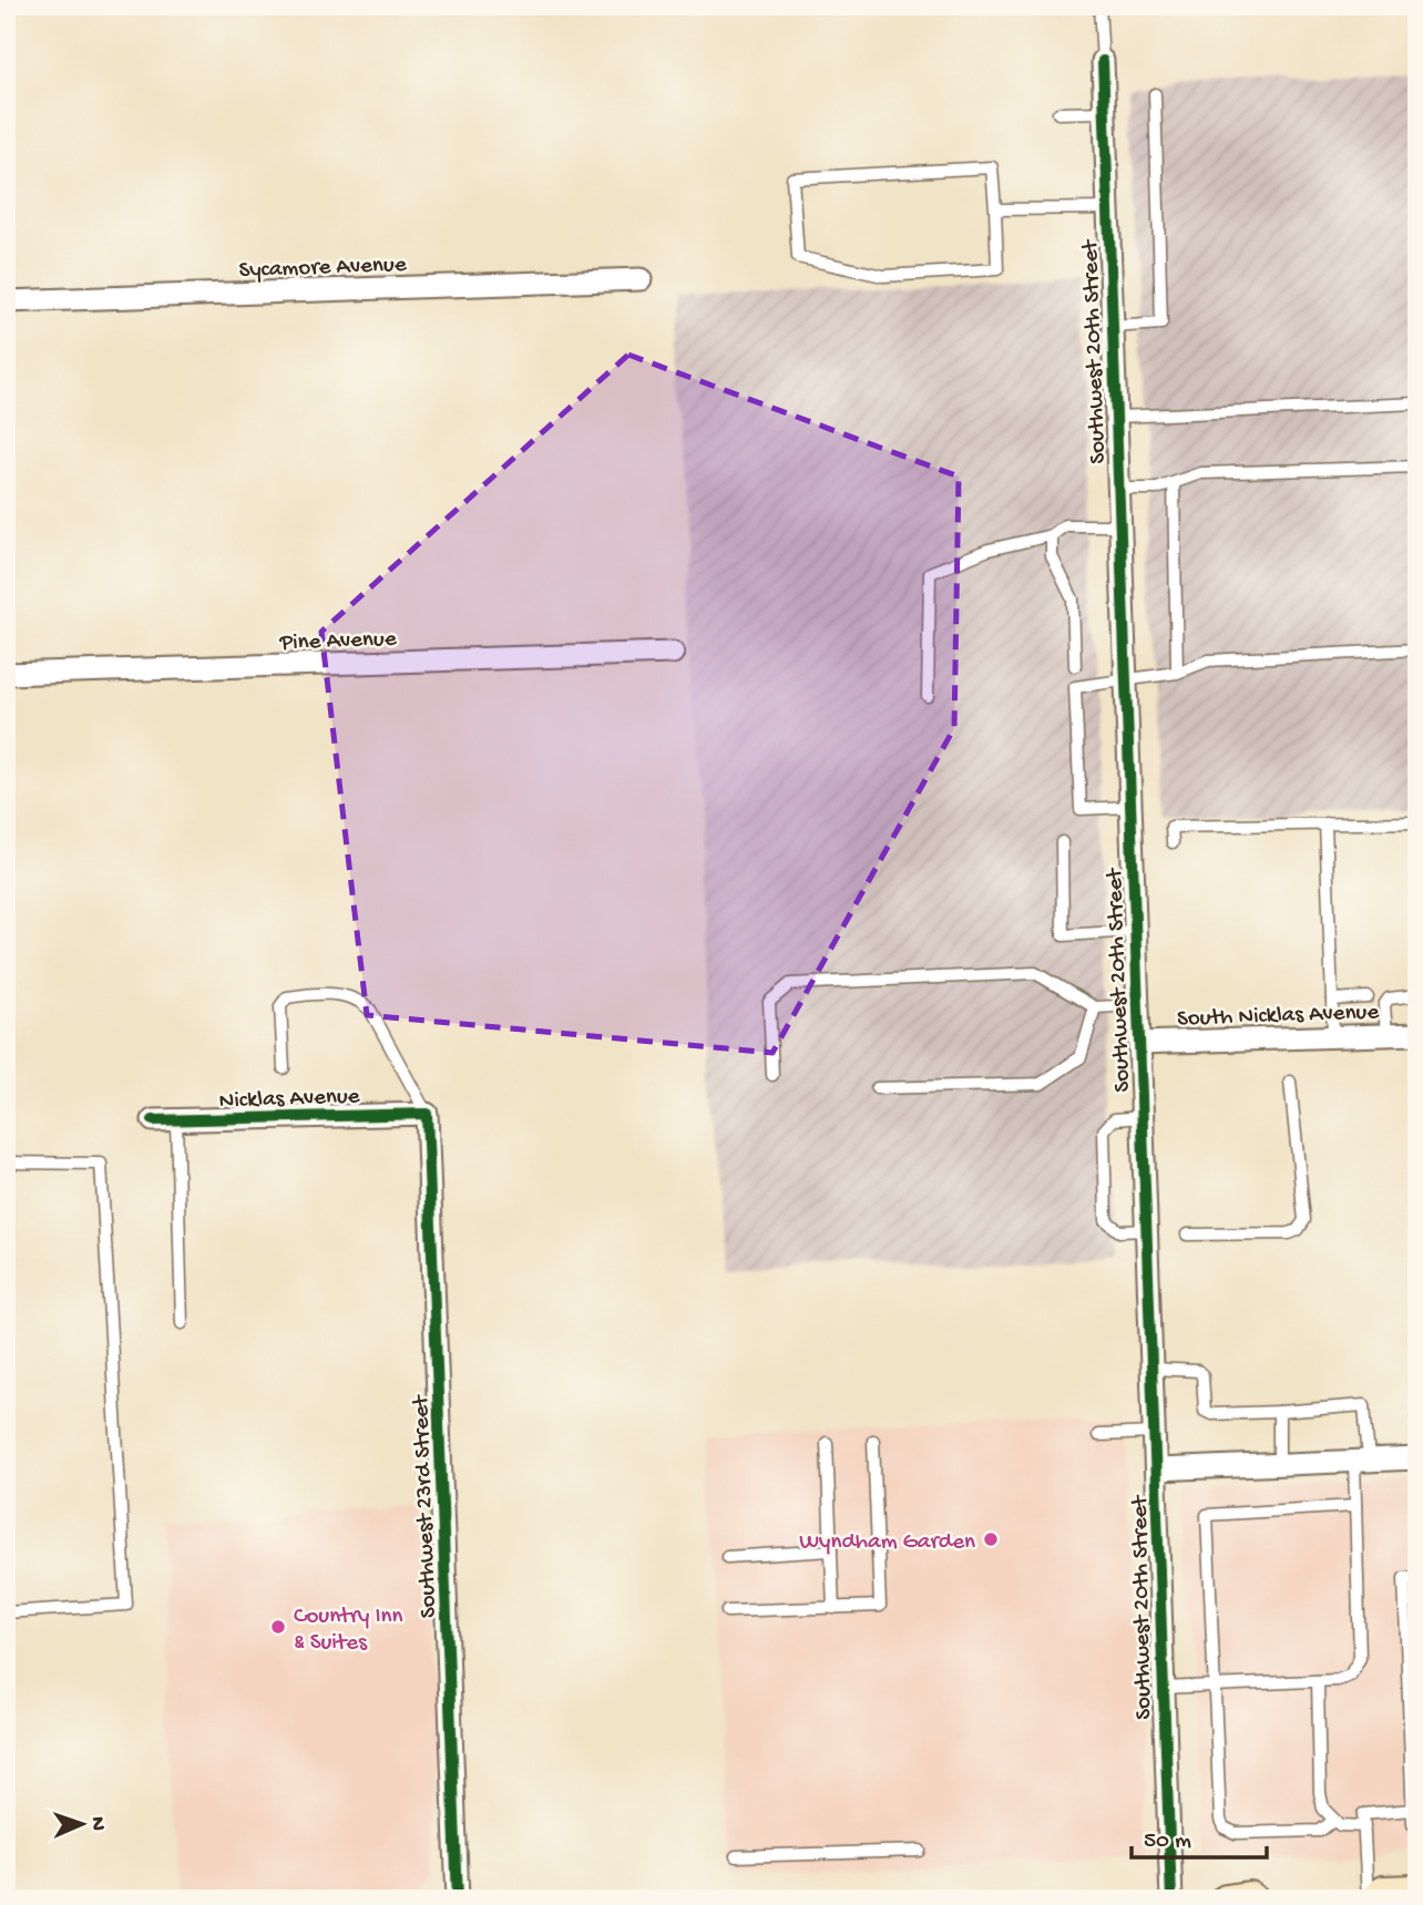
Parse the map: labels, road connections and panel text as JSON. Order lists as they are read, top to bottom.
{
  "streets": {
    "street": [
      "Sycamore Avenue",
      "Southwest 20th Street",
      "Pine Avenue",
      "South Nicklas Avenue",
      "Nicklas Avenue",
      "Southwest 23rd Street"
    ]
  },
  "crossings": [
    ["Southwest 20th Street", "South Nicklas Avenue"],
    ["Nicklas Avenue", "Southwest 23rd Street"]
  ],
  "places": ["Wyndham Garden", "Country Inn & Suites"],
  "scale_bar": "50 m",
  "north": "right"
}
